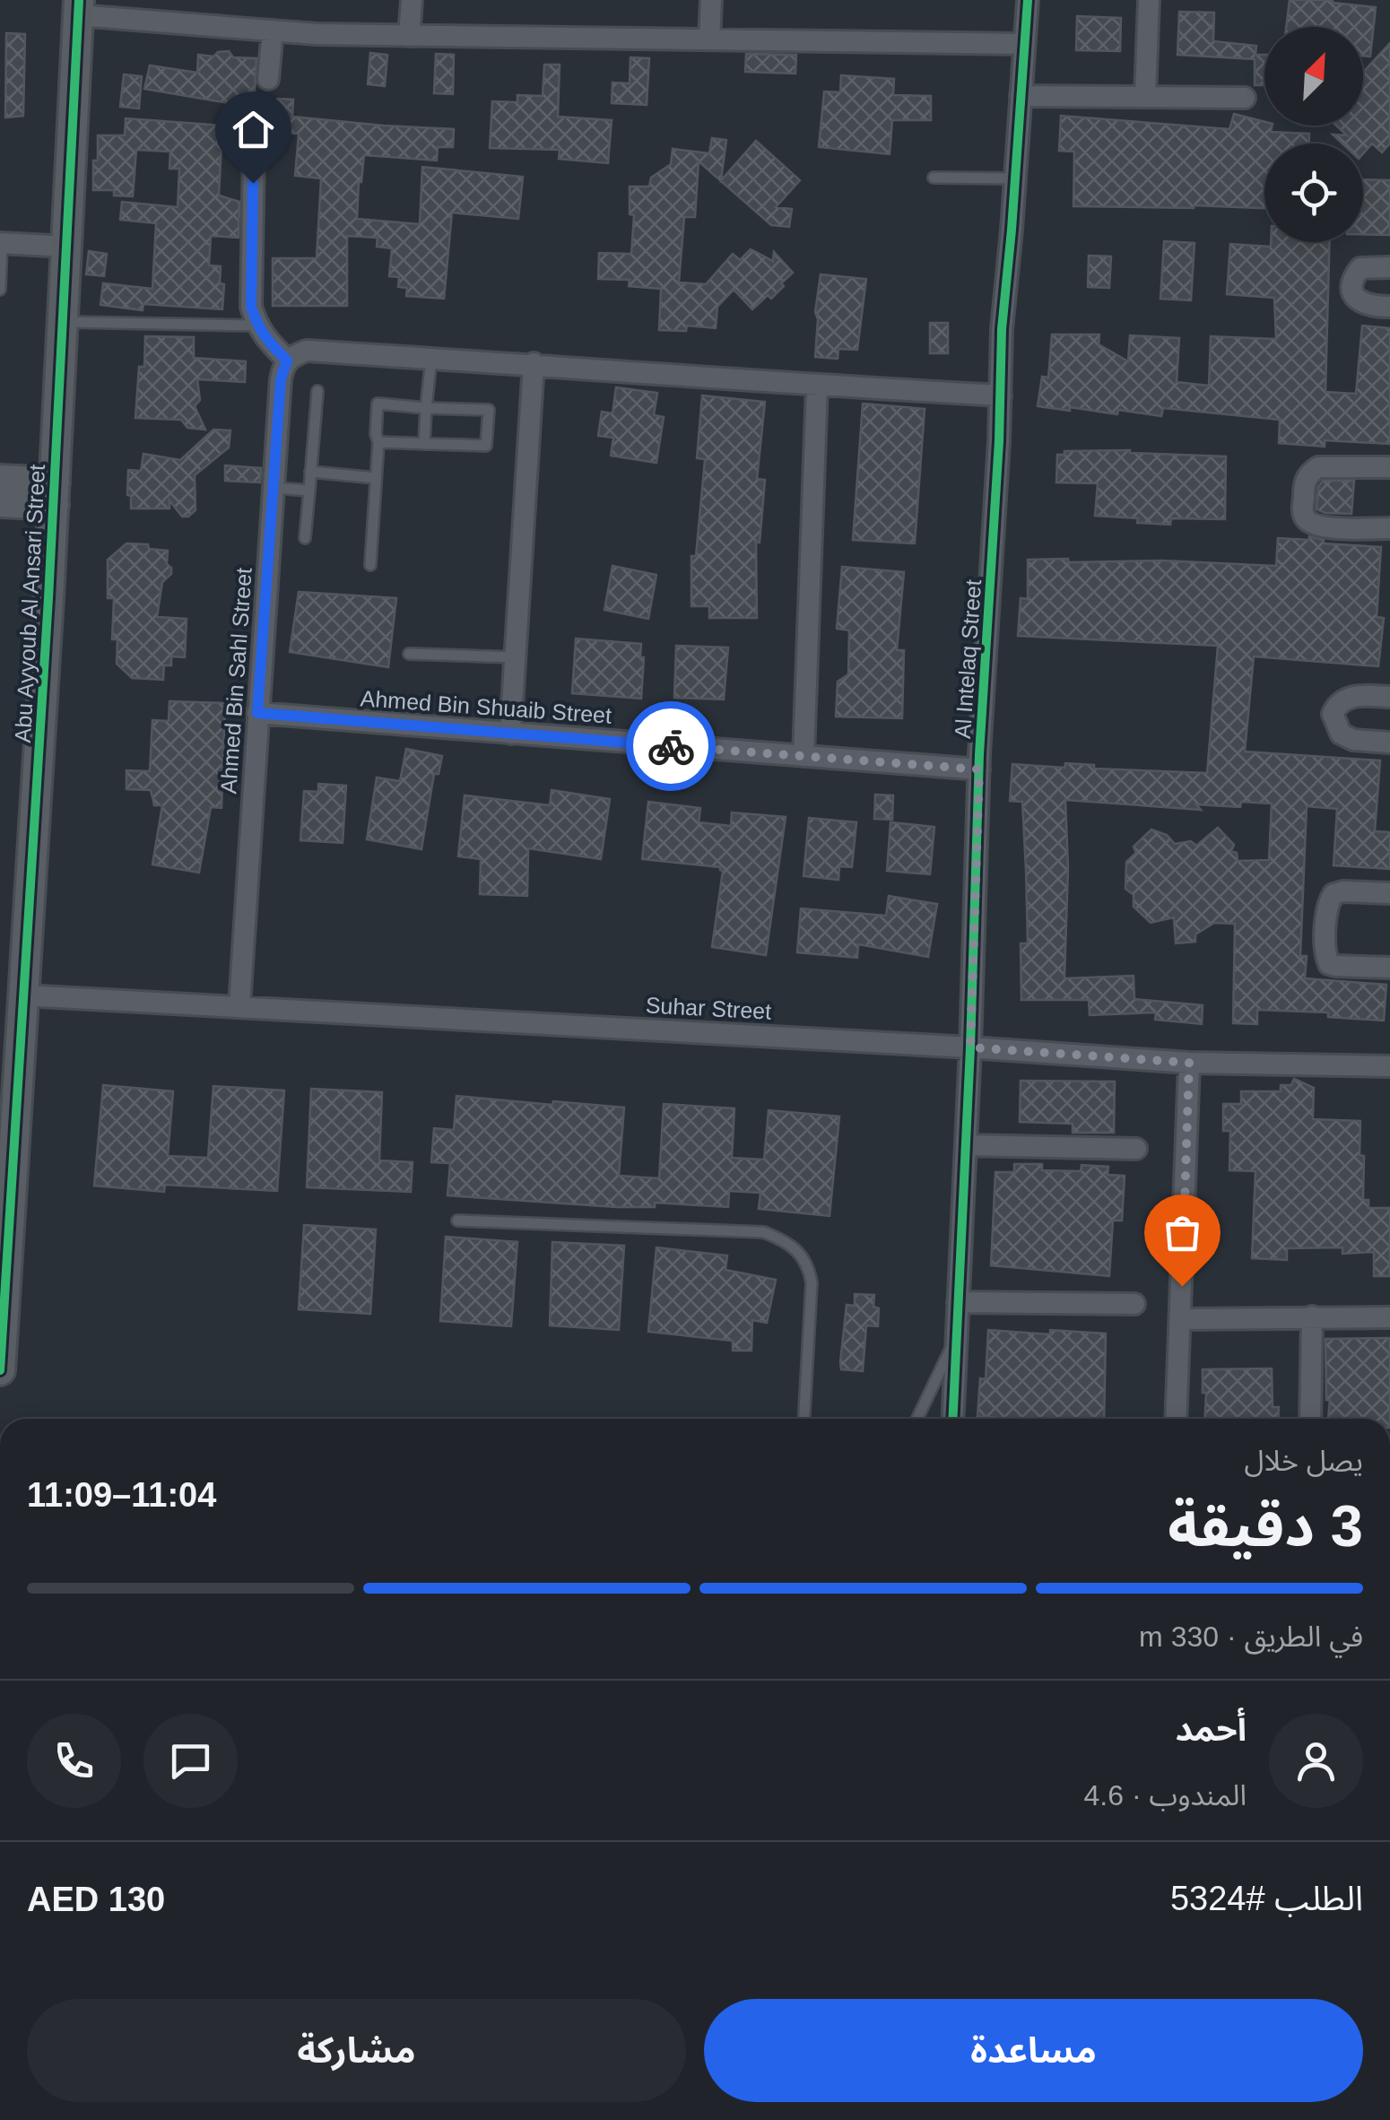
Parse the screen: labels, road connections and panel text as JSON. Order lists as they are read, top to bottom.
{
  "streets": {
    "street": [
      "Abu Ayyoub Al Ansari Street",
      "Al Intelaq Street",
      "Ahmed Bin Sahl Street",
      "Ahmed Bin Shuaib Street",
      "Suhar Street"
    ]
  },
  "crossings": [
    ["Abu Ayyoub Al Ansari Street", "Suhar Street"],
    ["Al Intelaq Street", "Ahmed Bin Shuaib Street"],
    ["Al Intelaq Street", "Suhar Street"],
    ["Ahmed Bin Sahl Street", "Ahmed Bin Shuaib Street"],
    ["Ahmed Bin Sahl Street", "Suhar Street"]
  ],
  "north": "top right",
  "page": {
    "heading": ["3 دقيقة", "يصل خلال", "11:04–11:09"],
    "panel": [
      "أحمد",
      "المندوب · 4.6",
      "الطلب #5324",
      "AED 130"
    ],
    "bar": "في الطريق · 330 m",
    "buttons": ["مساعدة", "مشاركة"]
  }
}
